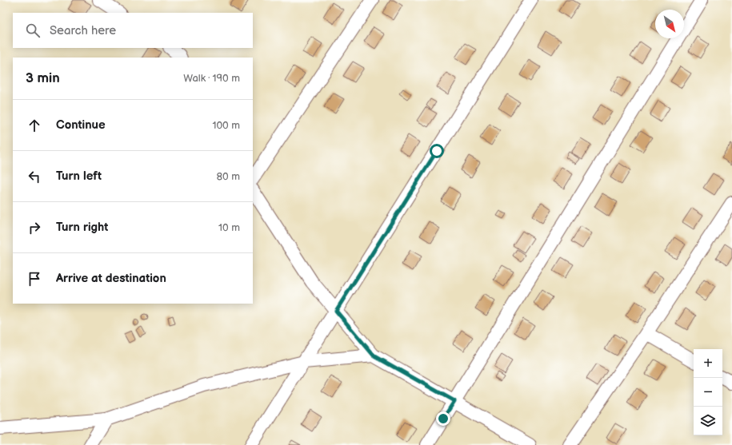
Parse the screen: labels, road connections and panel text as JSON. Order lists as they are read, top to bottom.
{
  "north": "bottom right",
  "page": {
    "search": "Search here",
    "heading": ["3 min", "Walk · 190 m"],
    "list": [
      ["Continue", "100 m"],
      ["Turn left", "80 m"],
      ["Turn right", "10 m"],
      "Arrive at destination"
    ],
    "map_buttons": ["+", "−"]
  }
}
